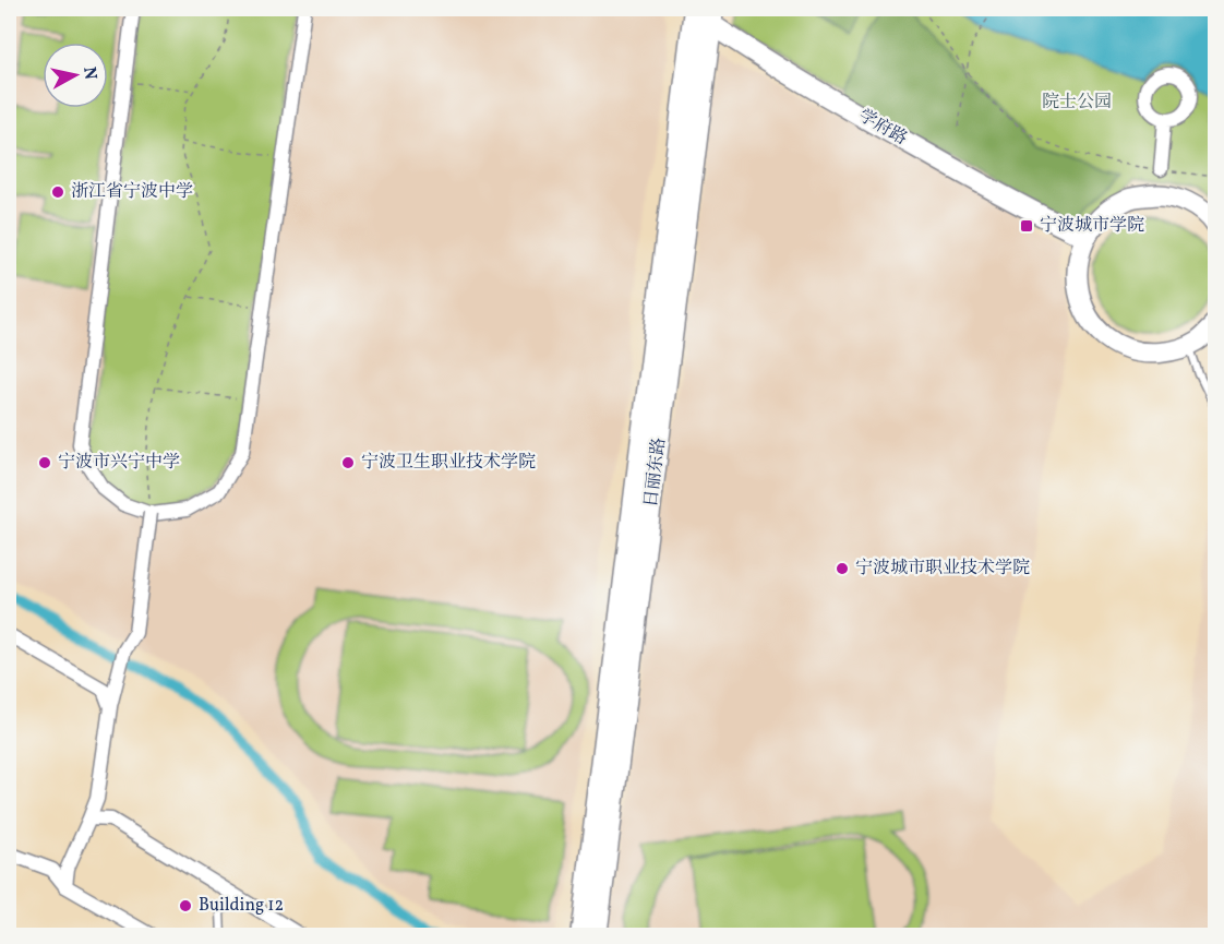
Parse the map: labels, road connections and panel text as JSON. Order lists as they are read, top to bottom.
{
  "streets": {
    "main road": ["学府路", "日丽东路"]
  },
  "crossings": [
    ["学府路", "日丽东路"]
  ],
  "parks": ["院士公园"],
  "places": {
    "other": [
      "浙江省宁波中学",
      "宁波市兴宁中学",
      "宁波卫生职业技术学院",
      "宁波城市职业技术学院",
      "Building 12"
    ],
    "transit": ["宁波城市学院"]
  },
  "north": "right"
}
